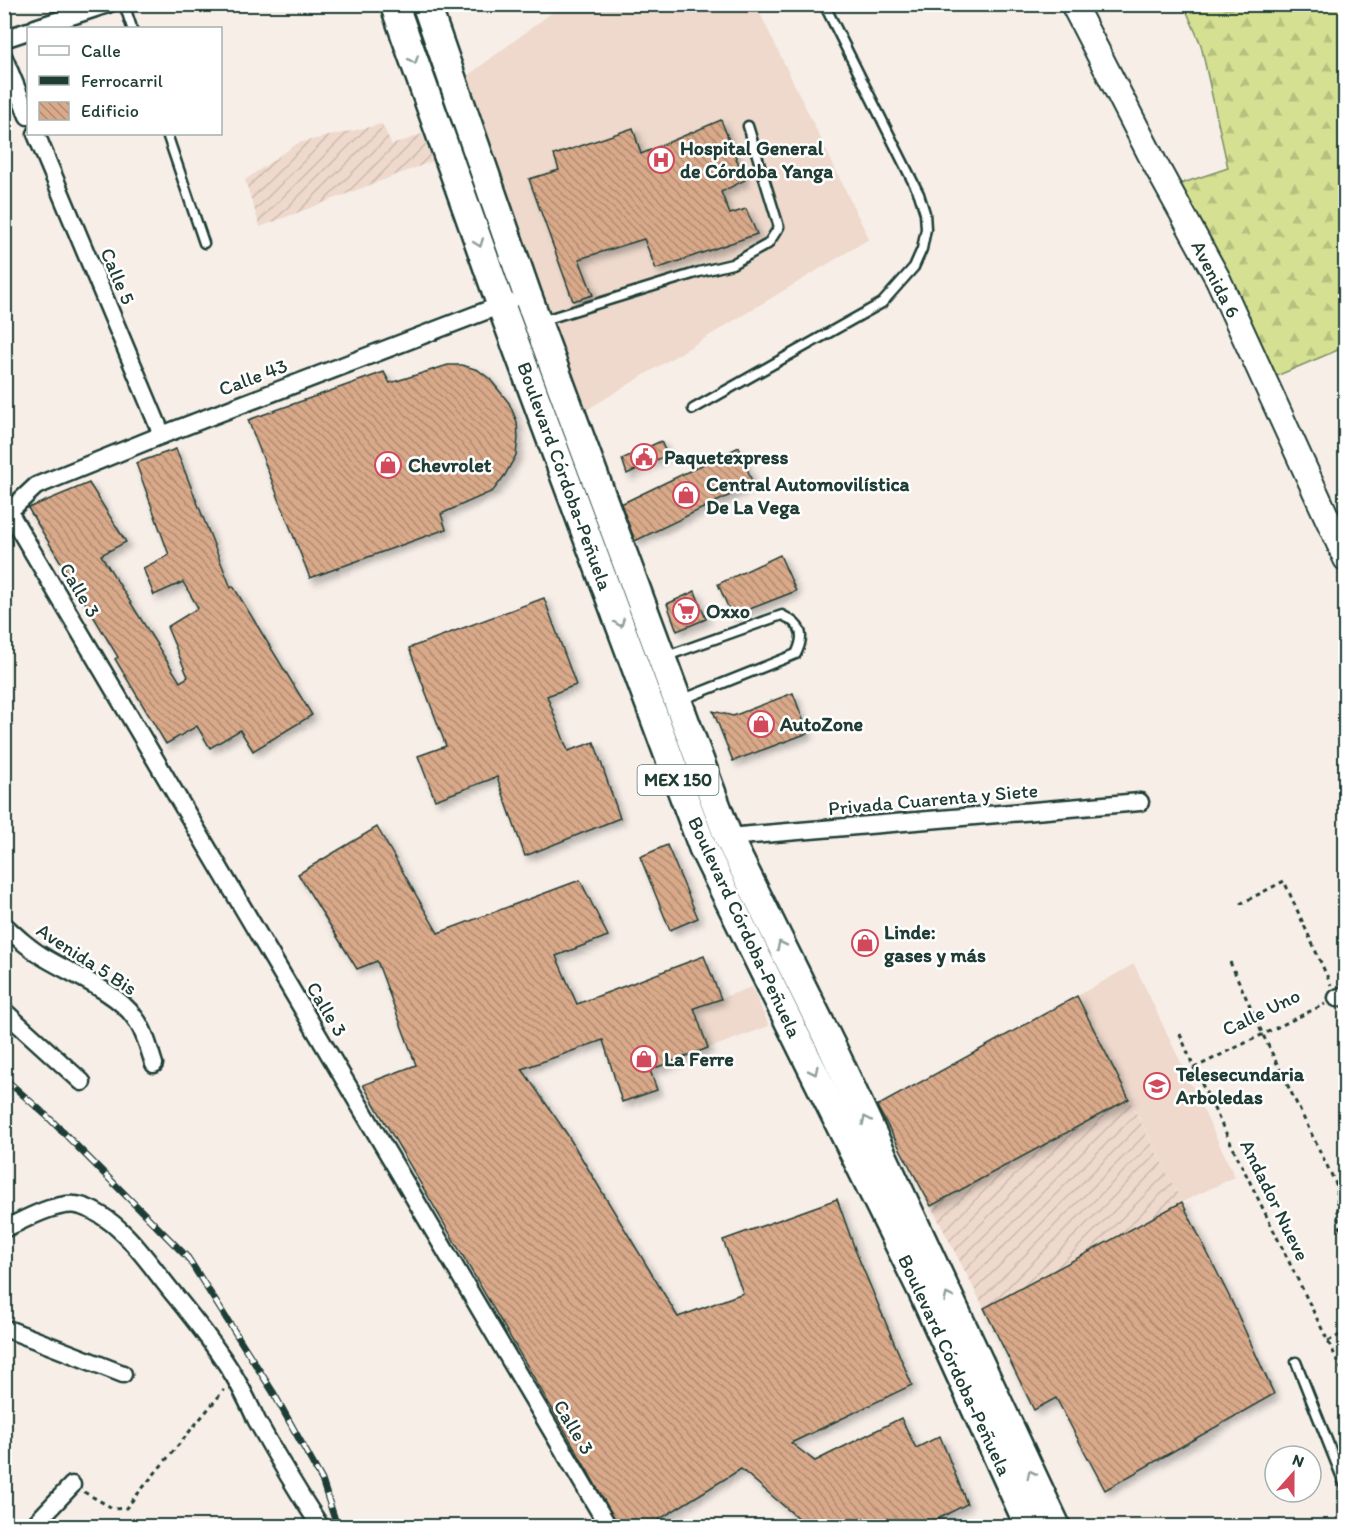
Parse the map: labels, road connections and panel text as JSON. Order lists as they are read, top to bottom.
{
  "streets": {
    "main road": ["Boulevard Córdoba-Peñuela", "MEX 150"],
    "street": [
      "Calle 5",
      "Avenida 6",
      "Calle 43",
      "Calle 3",
      "Privada Cuarenta y Siete",
      "Avenida 5 Bis"
    ],
    "path": ["Calle Uno", "Andador Nueve"]
  },
  "crossings": [
    ["Calle 5", "Calle 43"],
    ["Calle 43", "Boulevard Córdoba-Peñuela"],
    ["Calle 43", "Calle 3"],
    ["Boulevard Córdoba-Peñuela", "Privada Cuarenta y Siete"],
    ["Calle Uno", "Andador Nueve"]
  ],
  "places": {
    "hospital": ["Hospital General de Córdoba Yanga"],
    "public building": ["Paquetexpress"],
    "shop": [
      "Chevrolet",
      "Central Automovilística De La Vega",
      "AutoZone",
      "Linde: gases y más",
      "La Ferre"
    ],
    "supermarket": ["Oxxo"],
    "school or university": ["Telesecundaria Arboledas"]
  },
  "legend": ["Calle", "Ferrocarril", "Edificio"],
  "north": "top"
}
